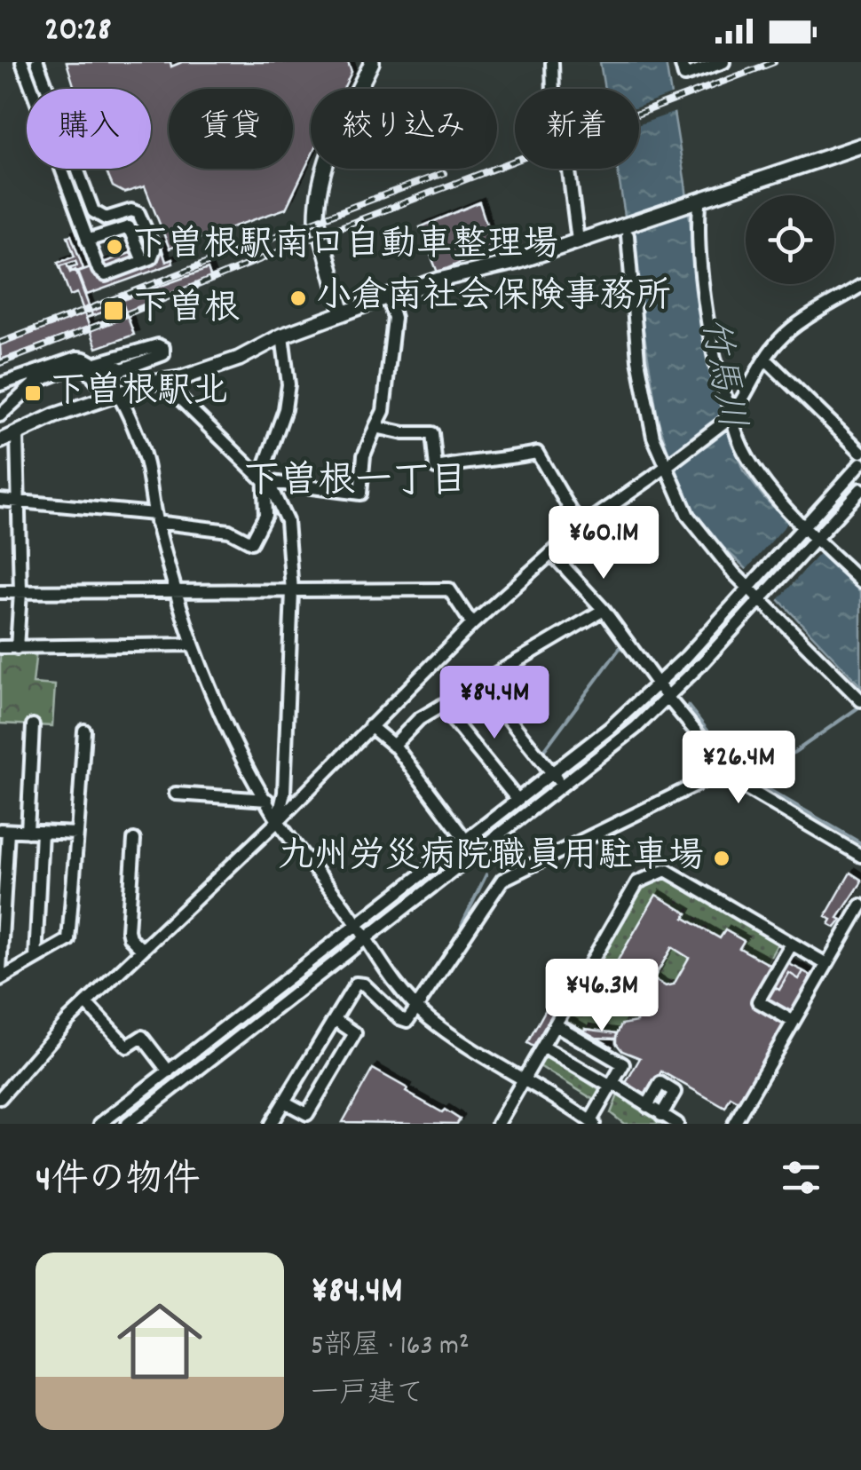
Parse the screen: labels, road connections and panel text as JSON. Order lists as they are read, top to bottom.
{
  "districts": ["下曽根一丁目"],
  "water": ["竹馬川"],
  "places": {
    "other": ["下曽根駅南口自動車整理場", "小倉南社会保険事務所", "九州労災病院職員用駐車場"],
    "transit": ["下曽根", "下曽根駅北"]
  },
  "page": {
    "status": "20:28",
    "chip": [
      "購入",
      "賃貸",
      "絞り込み",
      "新着"
    ],
    "price": [
      "¥60.1M",
      "¥84.4M",
      "¥26.4M",
      "¥46.3M"
    ],
    "heading": "4件の物件",
    "list": [
      {
        "name": "¥84.4M",
        "note": "5部屋 · 163 m² · 一戸建て"
      }
    ]
  }
}
